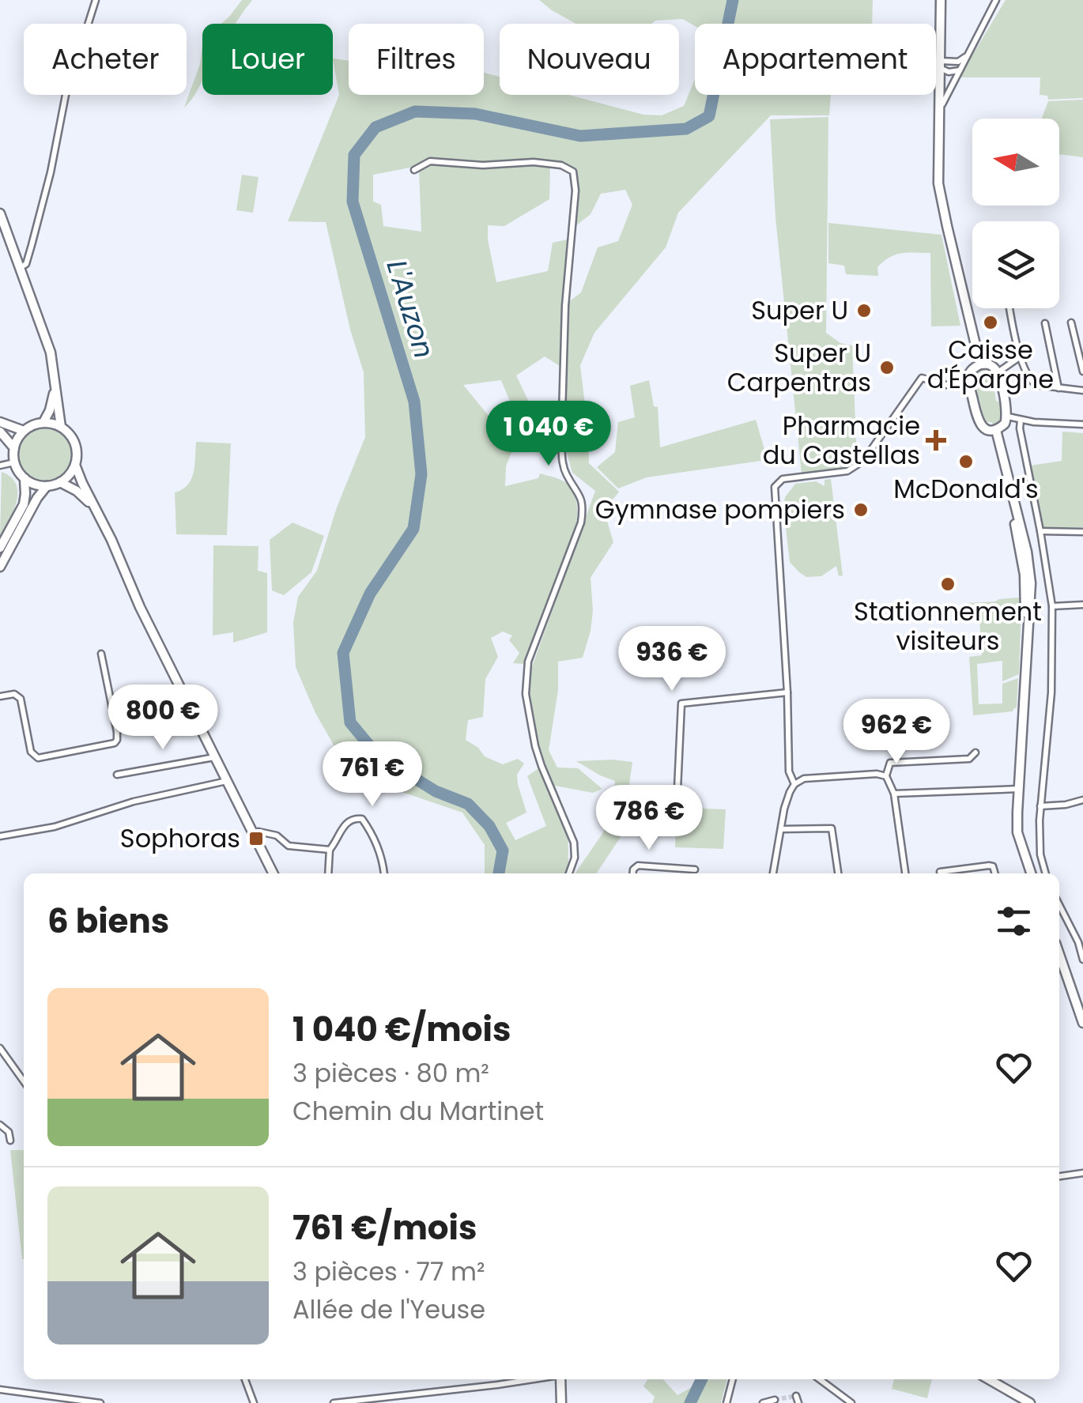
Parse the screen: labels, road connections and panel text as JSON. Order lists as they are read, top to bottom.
{
  "water": ["L'Auzon"],
  "places": {
    "other": [
      "Super U",
      "Caisse d'Épargne",
      "Super U Carpentras",
      "McDonald's",
      "Gymnase pompiers",
      "Stationnement visiteurs"
    ],
    "health": ["Pharmacie du Castellas"],
    "transit": ["Sophoras"]
  },
  "north": "left",
  "page": {
    "chip": [
      "Acheter",
      "Louer",
      "Filtres",
      "Nouveau",
      "Appartement"
    ],
    "price": [
      "1 040 €",
      "936 €",
      "800 €",
      "962 €",
      "761 €",
      "786 €"
    ],
    "heading": "6 biens",
    "list": [
      {
        "name": "1 040 €/mois",
        "note": "3 pièces · 80 m² · Chemin du Martinet"
      },
      {
        "name": "761 €/mois",
        "note": "3 pièces · 77 m² · Allée de l'Yeuse"
      }
    ]
  }
}
